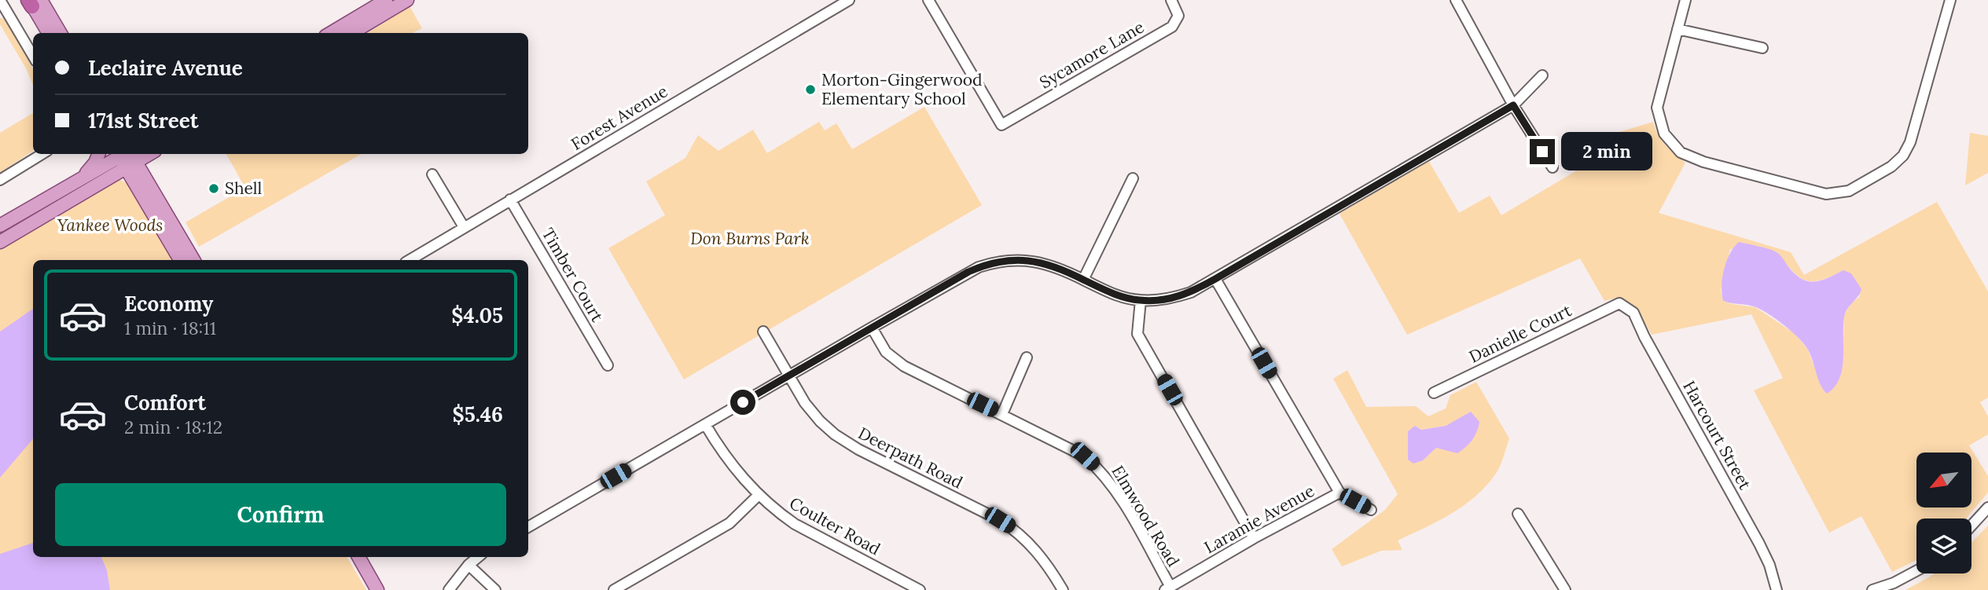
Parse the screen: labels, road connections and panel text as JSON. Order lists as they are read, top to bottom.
{
  "streets": {
    "street": [
      "Sycamore Lane",
      "Forest Avenue",
      "Timber Court",
      "Danielle Court",
      "Harcourt Street",
      "Deerpath Road",
      "Elmwood Road",
      "Laramie Avenue",
      "Coulter Road"
    ]
  },
  "crossings": [
    ["Forest Avenue", "Timber Court"],
    ["Danielle Court", "Harcourt Street"],
    ["Elmwood Road", "Laramie Avenue"]
  ],
  "parks": ["Yankee Woods", "Don Burns Park"],
  "places": ["Morton-Gingerwood Elementary School", "Shell"],
  "north": "bottom left",
  "page": {
    "banner": ["Leclaire Avenue", "171st Street"],
    "bubble": "2 min",
    "list": [
      {
        "name": "Economy",
        "note": "1 min · 18:11",
        "value": "$4.05"
      },
      {
        "name": "Comfort",
        "note": "2 min · 18:12",
        "value": "$5.46"
      }
    ],
    "buttons": "Confirm"
  }
}
